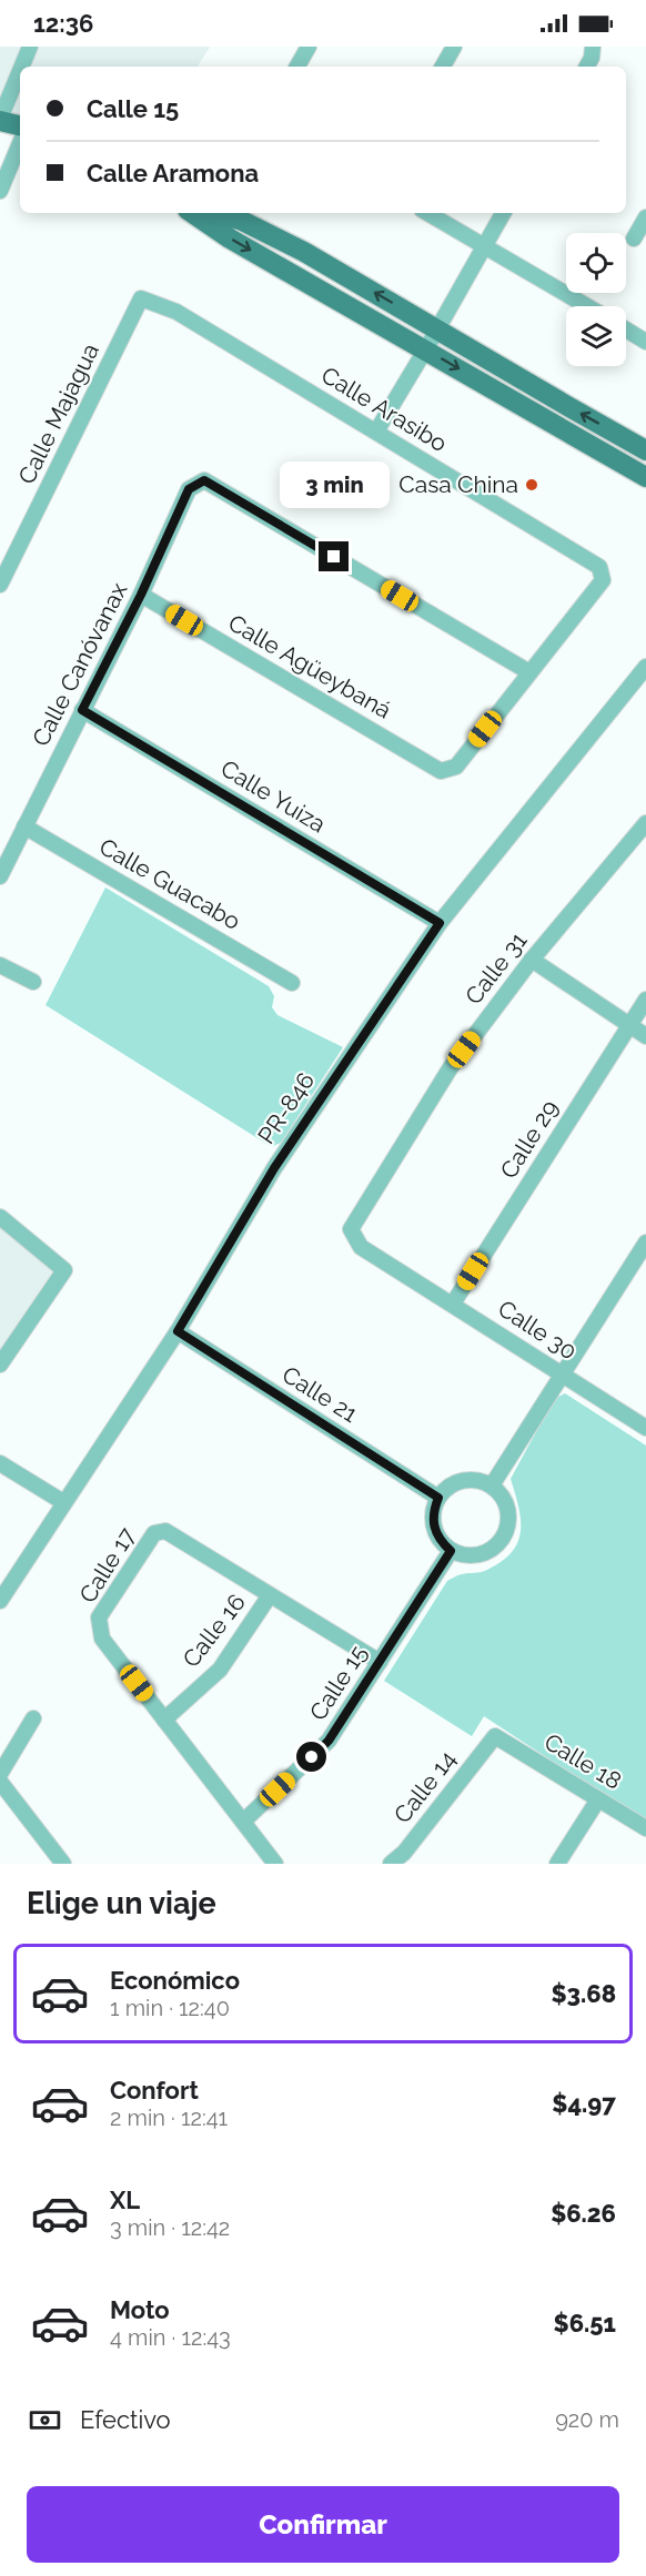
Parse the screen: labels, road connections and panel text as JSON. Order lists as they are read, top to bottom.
{
  "streets": {
    "street": [
      "Calle Arasibo",
      "Calle Majagua",
      "Calle Canóvanax",
      "Calle Agüeybaná",
      "Calle Yuiza",
      "Calle Guacabo",
      "Calle 31",
      "PR-846",
      "Calle 29",
      "Calle 30",
      "Calle 21",
      "Calle 17",
      "Calle 16",
      "Calle 15",
      "Calle 18",
      "Calle 14"
    ]
  },
  "crossings": [
    ["Calle Arasibo", "Calle Majagua"],
    ["Calle Arasibo", "Calle Canóvanax"],
    ["Calle Arasibo", "Calle Agüeybaná"],
    ["Calle Canóvanax", "Calle Agüeybaná"],
    ["Calle Canóvanax", "Calle Yuiza"],
    ["Calle Canóvanax", "Calle Guacabo"],
    ["Calle Yuiza", "PR-846"],
    ["Calle 31", "Calle 30"],
    ["PR-846", "Calle 21"],
    ["Calle 29", "Calle 30"],
    ["Calle 21", "Calle 15"],
    ["Calle 17", "Calle 16"],
    ["Calle 17", "Calle 15"],
    ["Calle 18", "Calle 14"]
  ],
  "places": ["Casa China"],
  "page": {
    "status": "12:36",
    "banner": ["Calle 15", "Calle Aramona"],
    "bubble": "3 min",
    "heading": "Elige un viaje",
    "list": [
      {
        "name": "Económico",
        "note": "1 min · 12:40",
        "value": "$3.68"
      },
      {
        "name": "Confort",
        "note": "2 min · 12:41",
        "value": "$4.97"
      },
      {
        "name": "XL",
        "note": "3 min · 12:42",
        "value": "$6.26"
      },
      {
        "name": "Moto",
        "note": "4 min · 12:43",
        "value": "$6.51"
      }
    ],
    "pay": ["Efectivo", "920 m"],
    "buttons": "Confirmar"
  }
}
